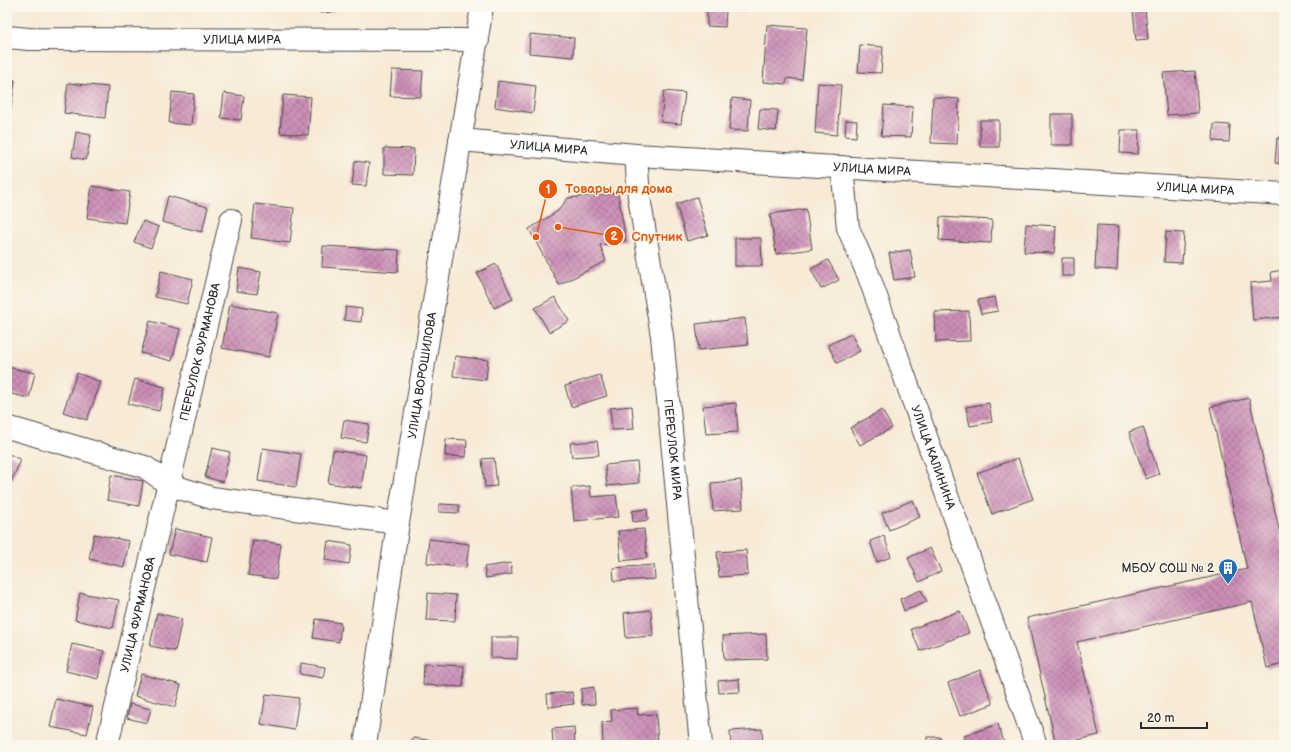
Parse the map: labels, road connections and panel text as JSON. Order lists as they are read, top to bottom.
{
  "streets": {
    "street": [
      "УЛИЦА МИРА",
      "ПЕРЕУЛОК ФУРМАНОВА",
      "УЛИЦА ВОРОШИЛОВА",
      "ПЕРЕУЛОК МИРА",
      "УЛИЦА КАЛИНИНА",
      "УЛИЦА ФУРМАНОВА"
    ]
  },
  "crossings": [
    ["УЛИЦА МИРА", "УЛИЦА ВОРОШИЛОВА"],
    ["УЛИЦА МИРА", "ПЕРЕУЛОК МИРА"],
    ["УЛИЦА МИРА", "УЛИЦА КАЛИНИНА"],
    ["ПЕРЕУЛОК ФУРМАНОВА", "УЛИЦА ФУРМАНОВА"]
  ],
  "places": {
    "other": ["Спутник", "Товары для дома"],
    "building": ["МБОУ СОШ № 2"]
  },
  "scale_bar": "20 m"
}
